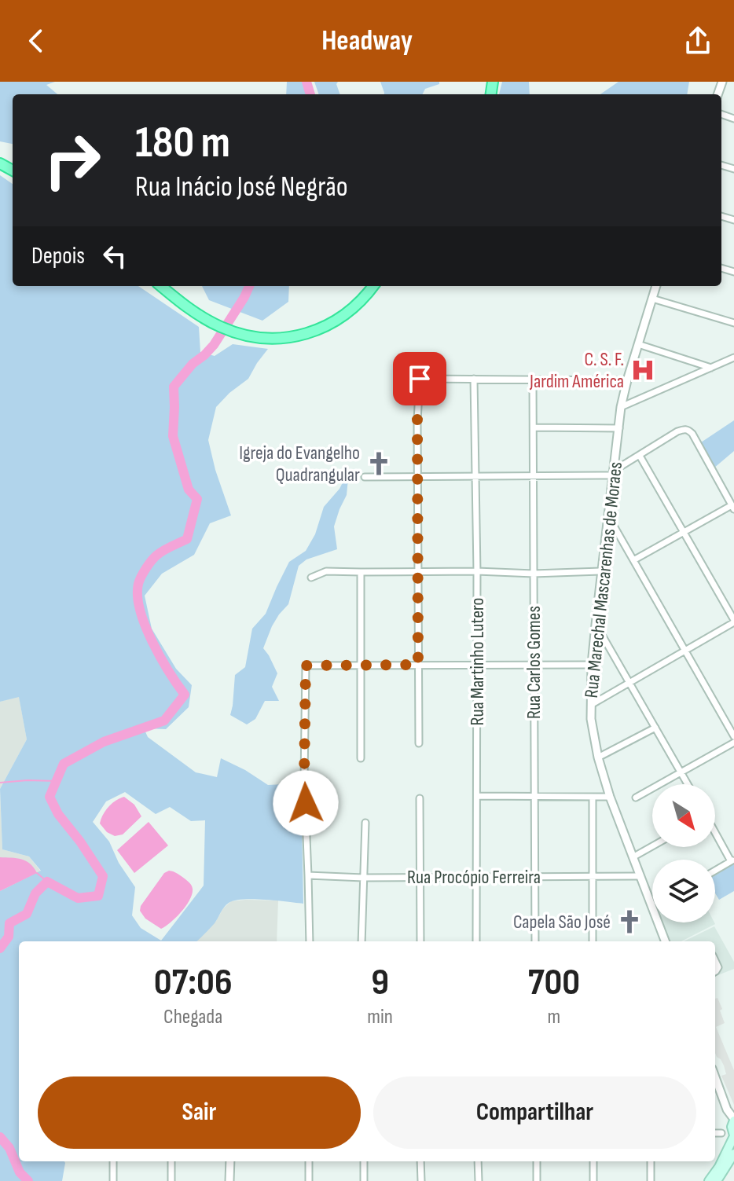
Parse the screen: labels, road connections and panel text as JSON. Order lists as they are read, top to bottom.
{
  "streets": {
    "street": [
      "Rua Marechal Mascarenhas de Moraes",
      "Rua Martinho Lutero",
      "Rua Carlos Gomes",
      "Rua Procópio Ferreira"
    ]
  },
  "crossings": [
    ["Rua Marechal Mascarenhas de Moraes", "Rua Procópio Ferreira"],
    ["Rua Martinho Lutero", "Rua Procópio Ferreira"],
    ["Rua Carlos Gomes", "Rua Procópio Ferreira"]
  ],
  "places": {
    "hospital": ["C. S. F. Jardim América"],
    "church": ["Igreja do Evangelho Quadrangular", "Capela São José"]
  },
  "north": "bottom right",
  "page": {
    "header": "Headway",
    "turn": ["180 m", "Rua Inácio José Negrão"],
    "then": "Depois",
    "eta": [
      "07:06",
      "Chegada",
      "9",
      "min",
      "700",
      "m"
    ],
    "buttons": ["Sair", "Compartilhar"]
  }
}
